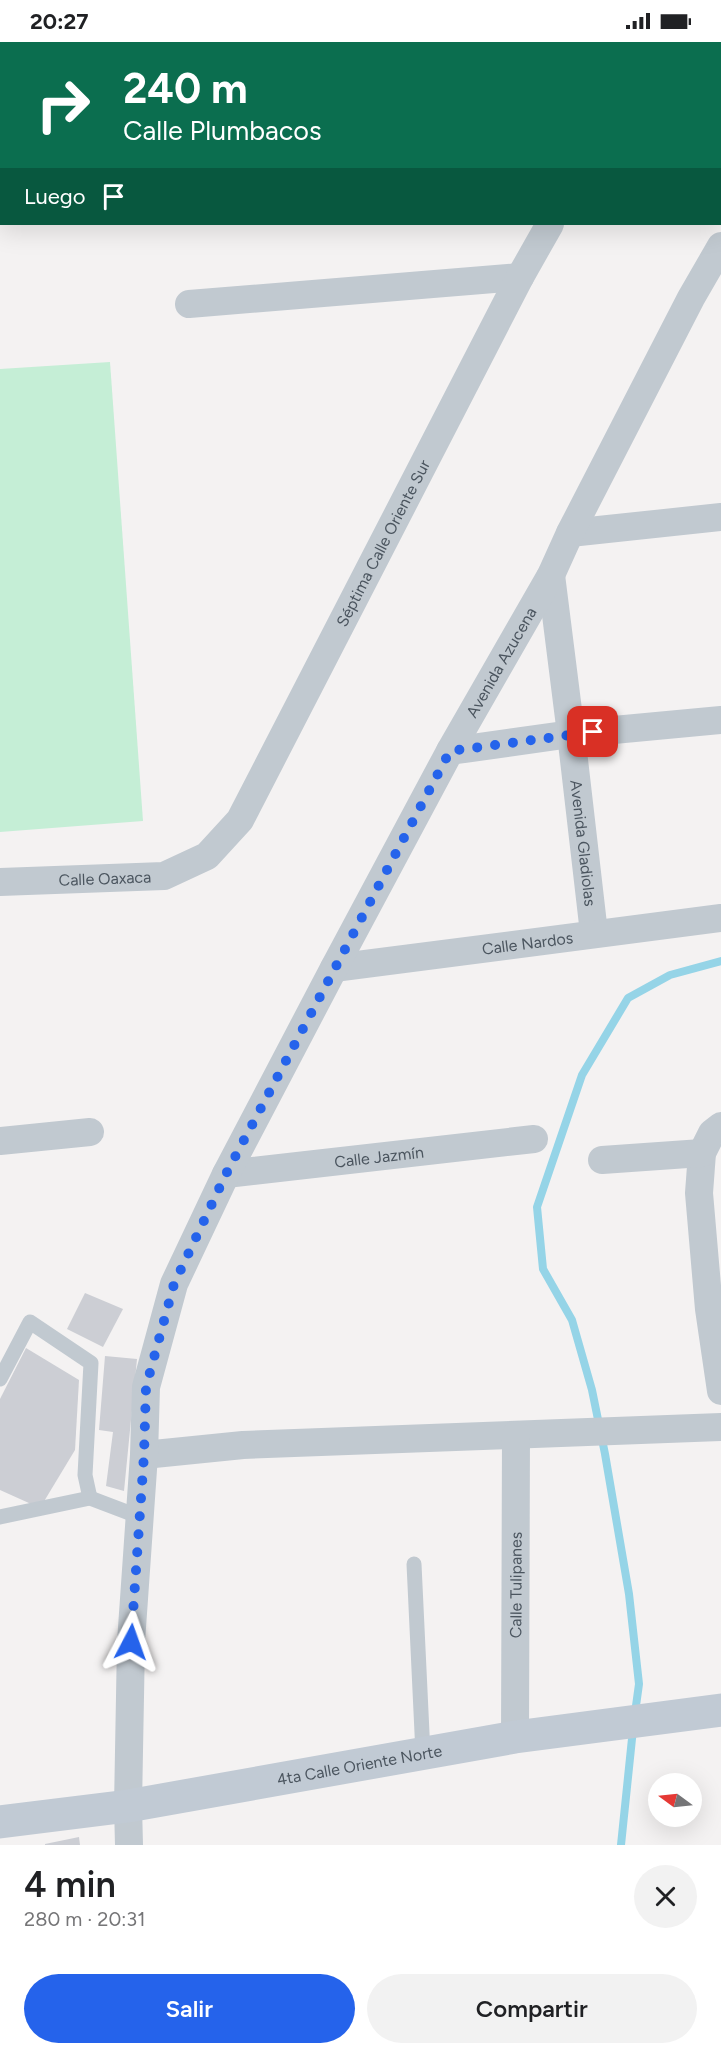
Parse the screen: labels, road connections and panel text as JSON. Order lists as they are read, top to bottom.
{
  "streets": {
    "main road": ["4ta Calle Oriente Norte"],
    "street": [
      "Séptima Calle Oriente Sur",
      "Avenida Azucena",
      "Avenida Gladiolas",
      "Calle Oaxaca",
      "Calle Nardos",
      "Calle Jazmín",
      "Calle Tulipanes"
    ]
  },
  "crossings": [
    ["Séptima Calle Oriente Sur", "Calle Oaxaca"],
    ["Avenida Azucena", "Avenida Gladiolas"],
    ["Avenida Azucena", "Calle Nardos"],
    ["Avenida Azucena", "Calle Jazmín"],
    ["Avenida Azucena", "4ta Calle Oriente Norte"],
    ["Avenida Gladiolas", "Calle Nardos"],
    ["Calle Tulipanes", "4ta Calle Oriente Norte"]
  ],
  "north": "left",
  "page": {
    "status": "20:27",
    "turn": ["240 m", "Calle Plumbacos"],
    "then": "Luego",
    "heading": ["4 min", "280 m · 20:31"],
    "buttons": ["Salir", "Compartir"]
  }
}
